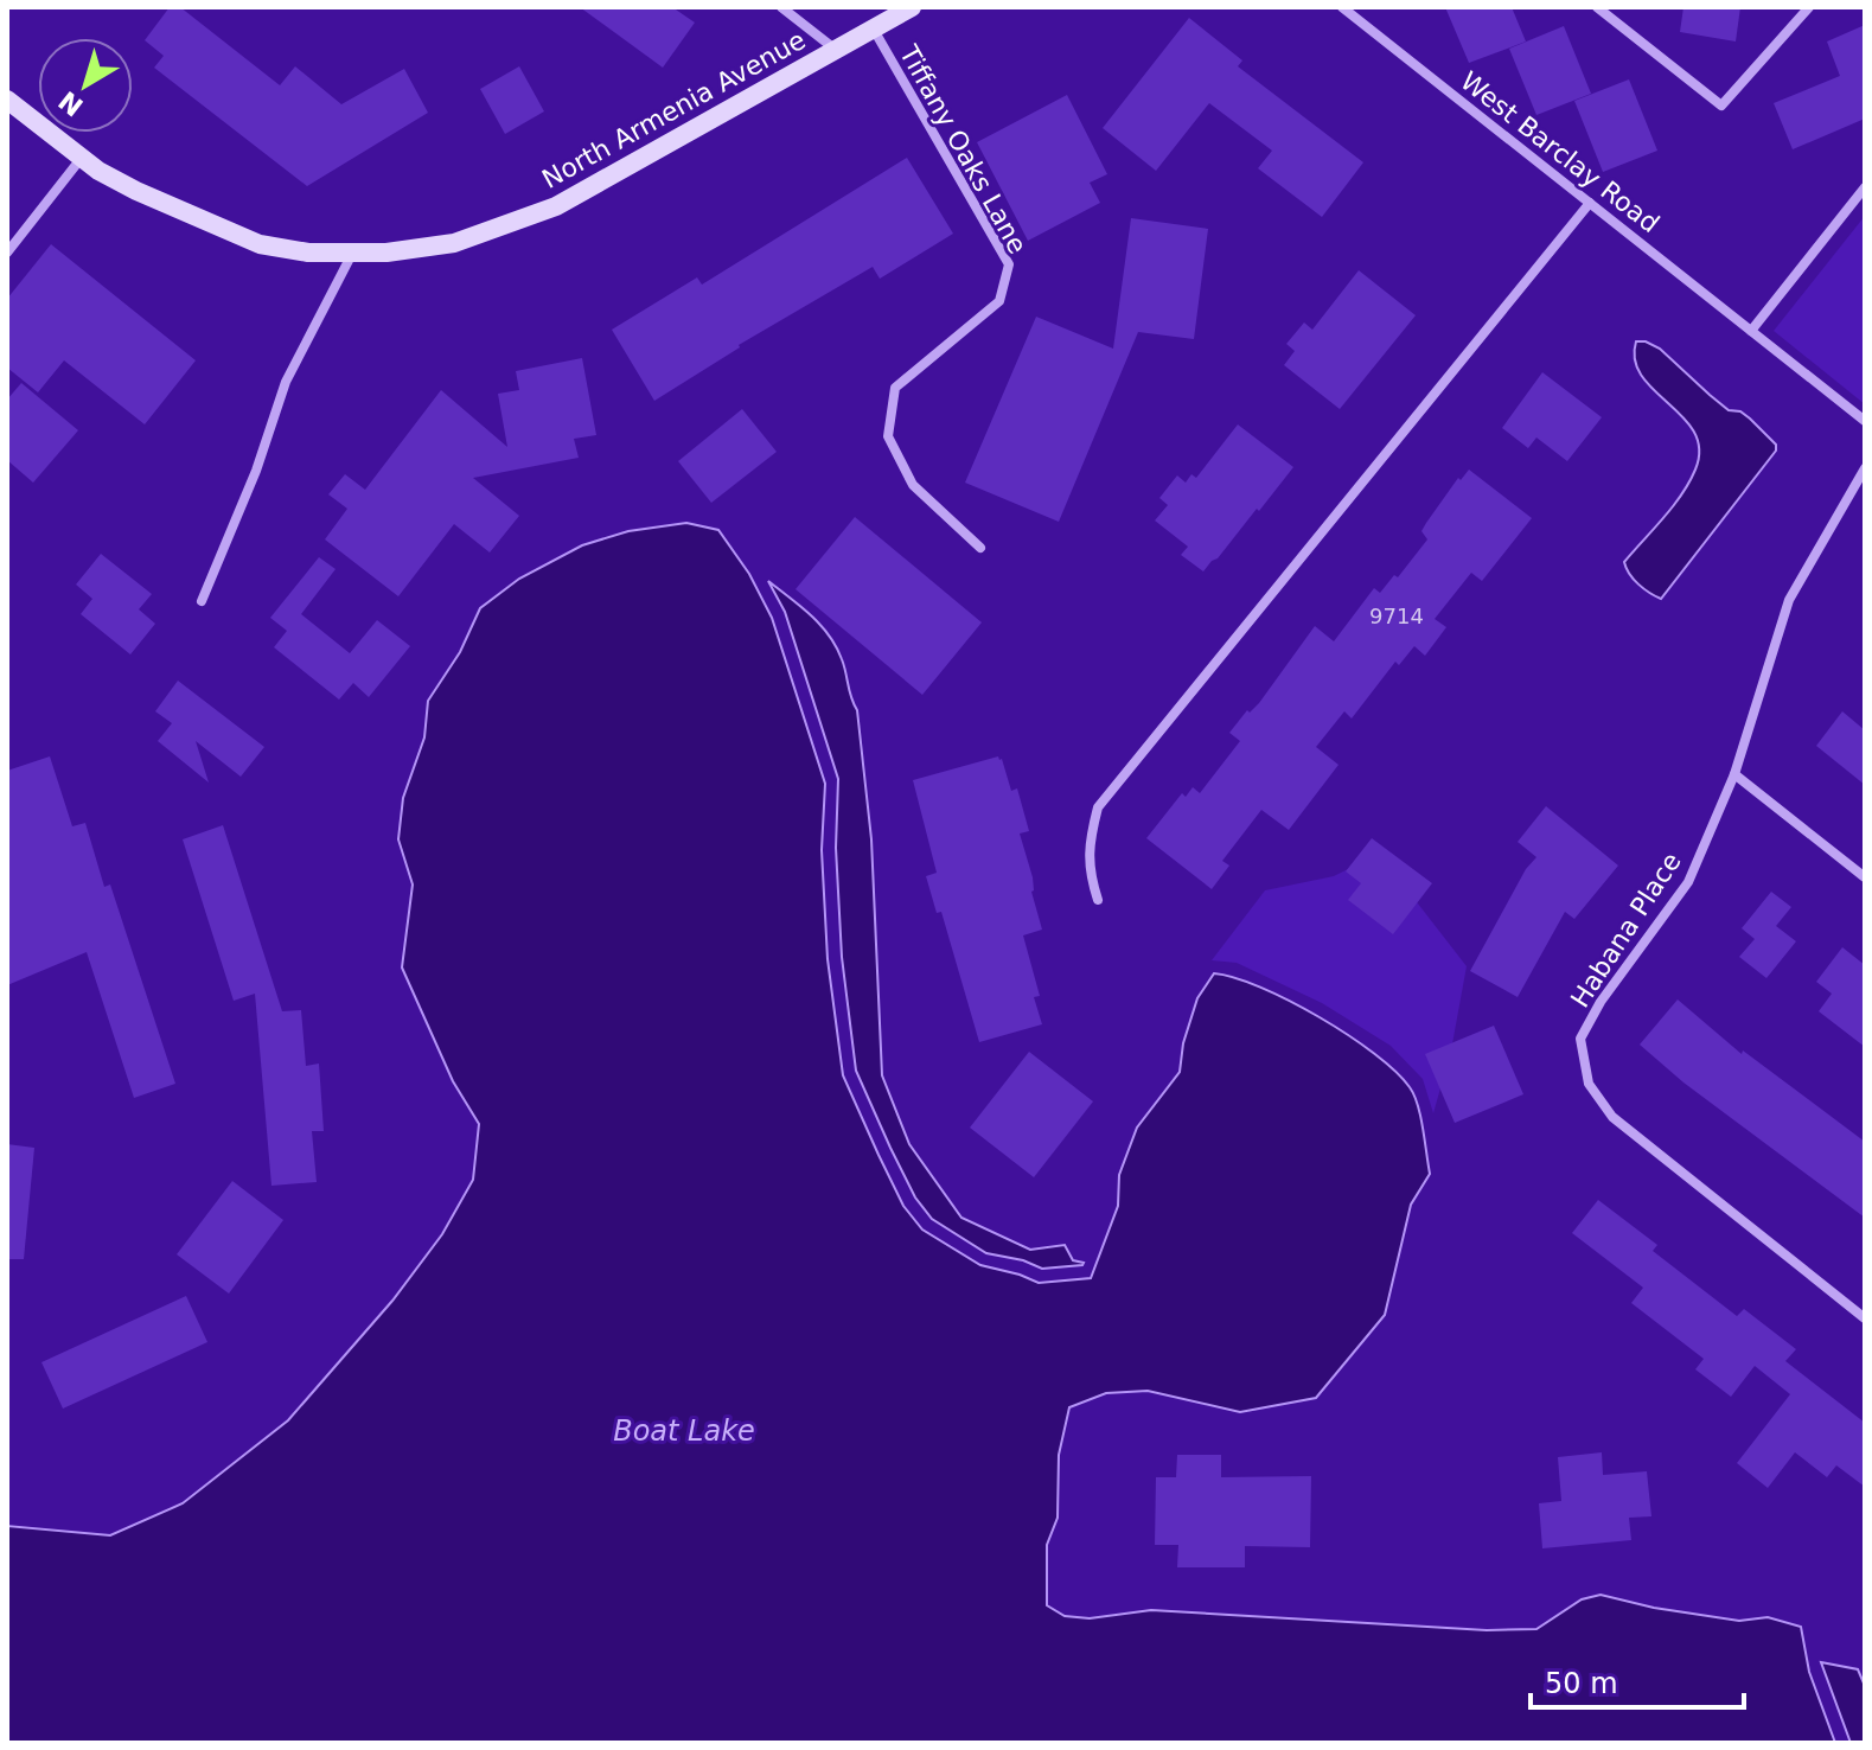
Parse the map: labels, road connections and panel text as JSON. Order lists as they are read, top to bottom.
{
  "streets": {
    "main road": ["North Armenia Avenue"],
    "street": ["Tiffany Oaks Lane", "West Barclay Road", "Habana Place"]
  },
  "crossings": [
    ["North Armenia Avenue", "Tiffany Oaks Lane"]
  ],
  "water": ["Boat Lake"],
  "house_numbers": ["9714"],
  "scale_bar": "50 m",
  "north": "bottom left"
}
